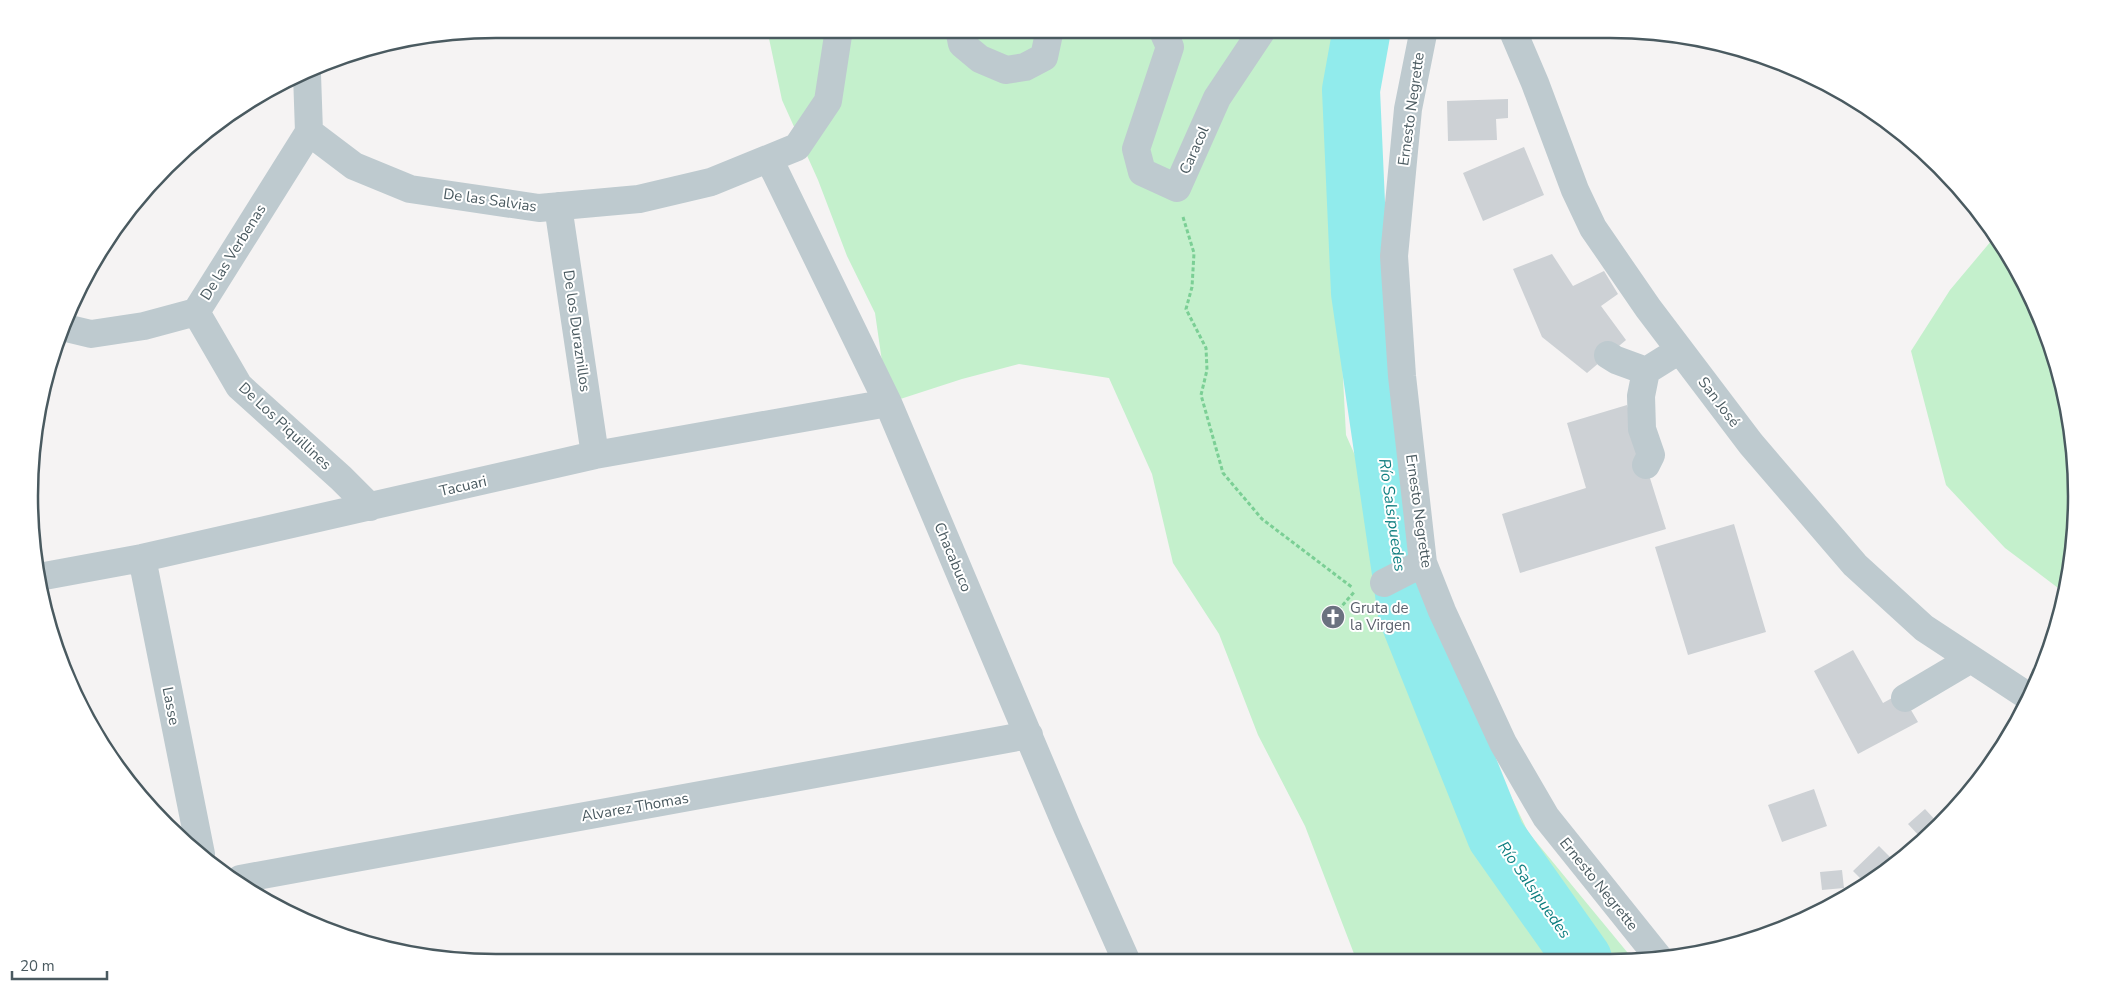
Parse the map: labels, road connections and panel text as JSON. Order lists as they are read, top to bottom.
{
  "streets": {
    "street": [
      "Ernesto Negrette",
      "Caracol",
      "De las Salvias",
      "De las Verbenas",
      "De los Duraznillos",
      "San José",
      "De Los Piquillines",
      "Tacuari",
      "Chacabuco",
      "Lasse",
      "Alvarez Thomas"
    ]
  },
  "crossings": [
    ["De las Salvias", "De las Verbenas"],
    ["De las Salvias", "De los Duraznillos"],
    ["De las Salvias", "Chacabuco"],
    ["De las Verbenas", "De Los Piquillines"],
    ["De los Duraznillos", "Tacuari"],
    ["De Los Piquillines", "Tacuari"],
    ["Tacuari", "Chacabuco"],
    ["Tacuari", "Lasse"],
    ["Chacabuco", "Alvarez Thomas"]
  ],
  "water": ["Río Salsipuedes"],
  "places": {
    "church": ["Gruta de la Virgen"]
  },
  "scale_bar": "20 m"
}
